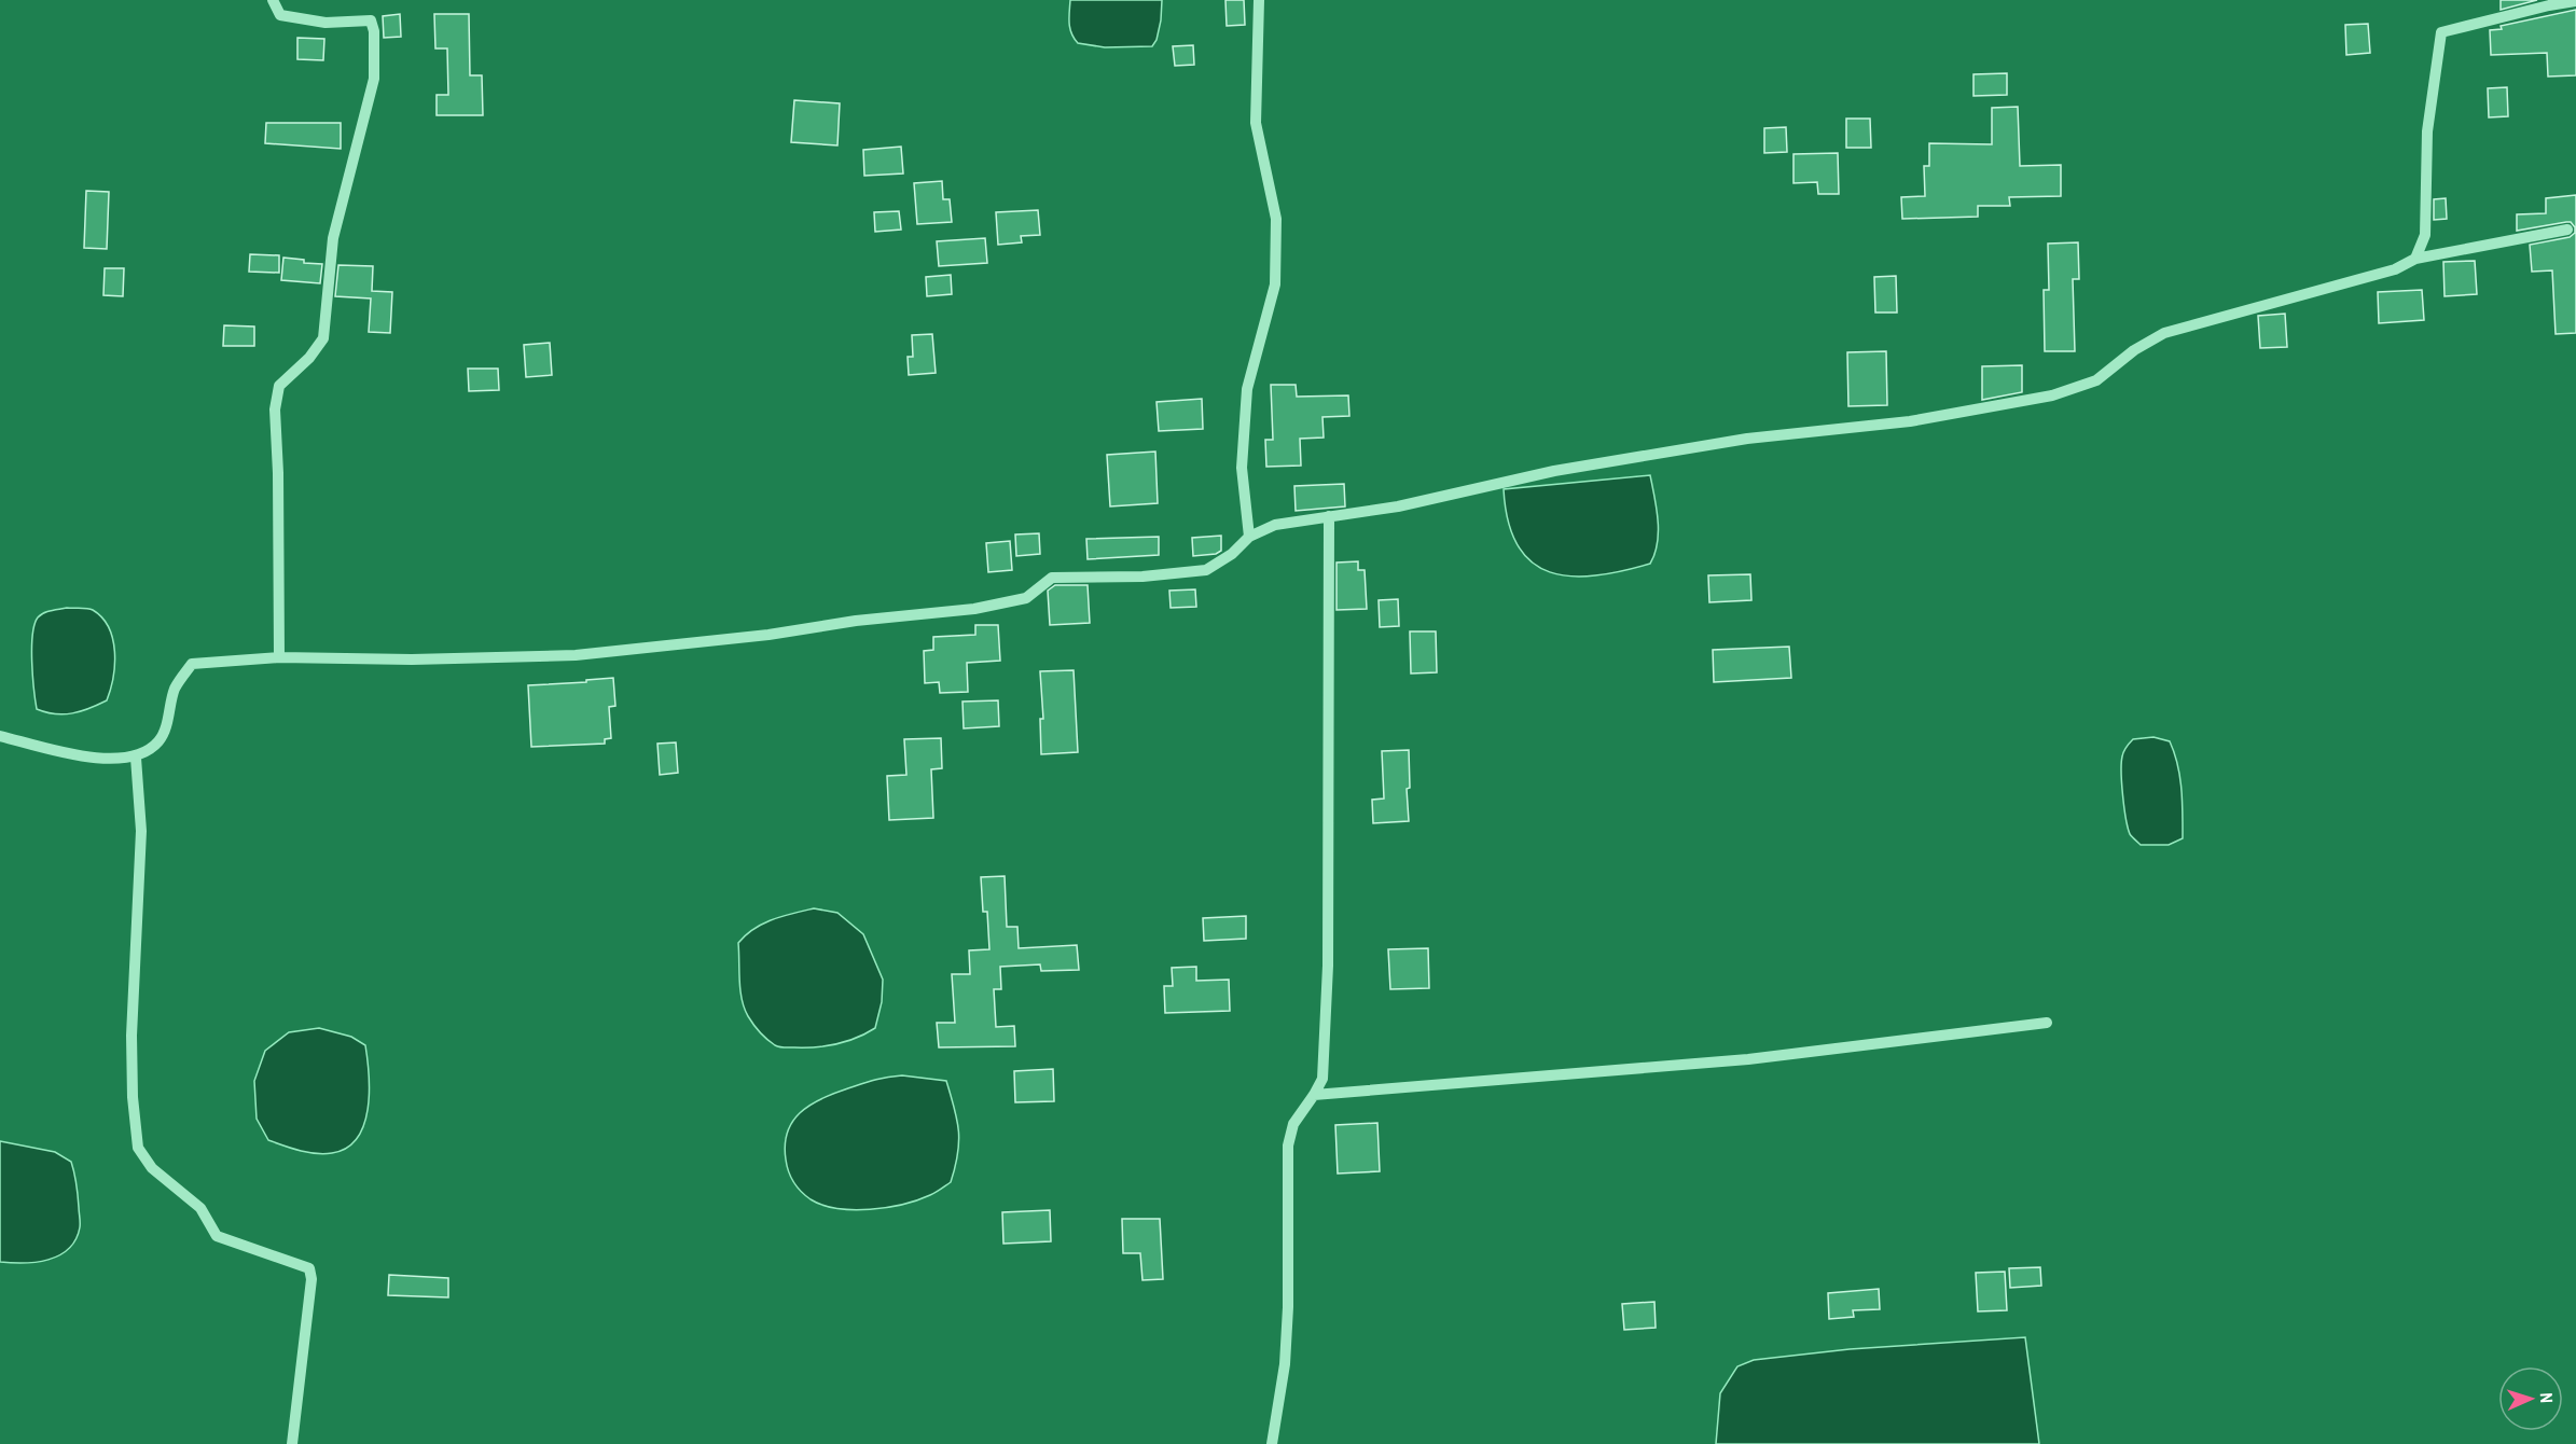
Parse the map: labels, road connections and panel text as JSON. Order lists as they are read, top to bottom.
{
  "north": "right"
}
